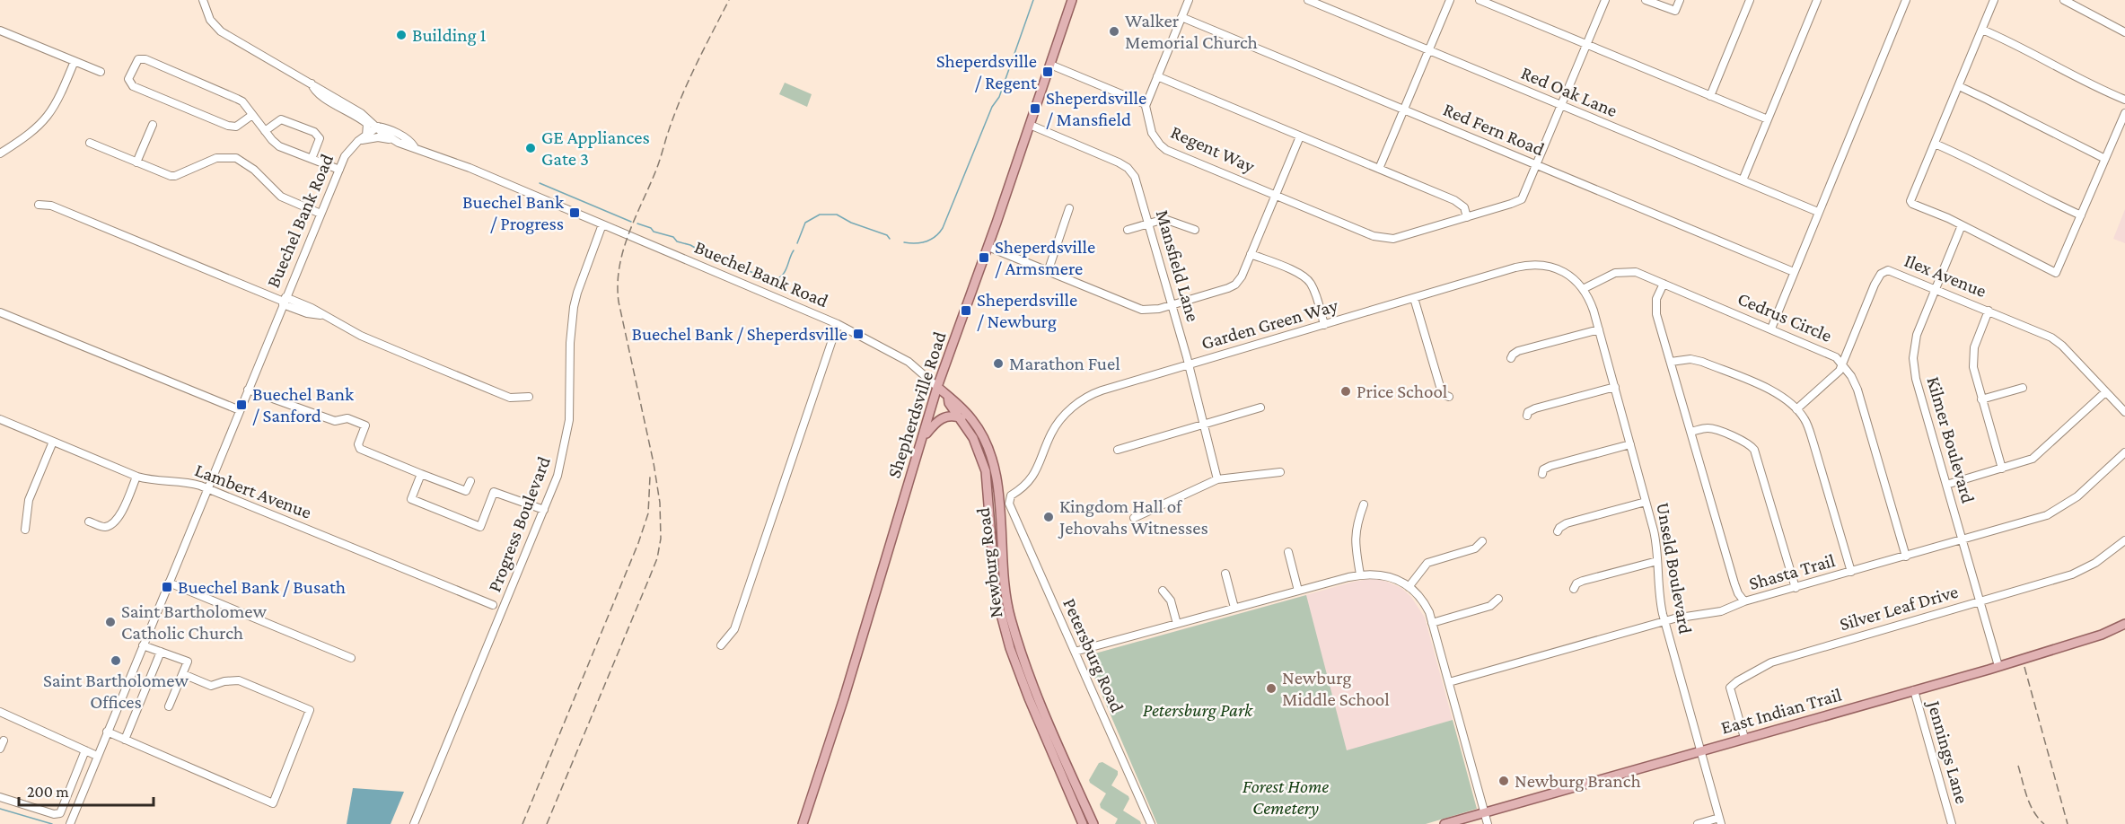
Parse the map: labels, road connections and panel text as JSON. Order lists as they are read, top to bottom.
{
  "streets": {
    "main road": ["Shepherdsville Road", "Newburg Road", "East Indian Trail"],
    "street": [
      "Red Oak Lane",
      "Red Fern Road",
      "Regent Way",
      "Buechel Bank Road",
      "Mansfield Lane",
      "Ilex Avenue",
      "Cedrus Circle",
      "Garden Green Way",
      "Kilmer Boulevard",
      "Lambert Avenue",
      "Progress Boulevard",
      "Unseld Boulevard",
      "Shasta Trail",
      "Silver Leaf Drive",
      "Petersburg Road",
      "Jennings Lane"
    ]
  },
  "crossings": [
    ["Buechel Bank Road", "Shepherdsville Road"],
    ["Buechel Bank Road", "Lambert Avenue"],
    ["Buechel Bank Road", "Progress Boulevard"],
    ["Buechel Bank Road", "Newburg Road"],
    ["Mansfield Lane", "Garden Green Way"],
    ["Mansfield Lane", "Shepherdsville Road"],
    ["Ilex Avenue", "Cedrus Circle"],
    ["Ilex Avenue", "Kilmer Boulevard"],
    ["Cedrus Circle", "Garden Green Way"],
    ["Cedrus Circle", "Unseld Boulevard"],
    ["Cedrus Circle", "Shasta Trail"],
    ["Garden Green Way", "Unseld Boulevard"],
    ["Garden Green Way", "Petersburg Road"],
    ["Shepherdsville Road", "Newburg Road"],
    ["Kilmer Boulevard", "Shasta Trail"],
    ["Kilmer Boulevard", "Silver Leaf Drive"],
    ["Kilmer Boulevard", "East Indian Trail"],
    ["Unseld Boulevard", "Shasta Trail"],
    ["Unseld Boulevard", "East Indian Trail"],
    ["Silver Leaf Drive", "East Indian Trail"],
    ["East Indian Trail", "Jennings Lane"]
  ],
  "parks": ["Petersburg Park", "Forest Home Cemetery"],
  "places": {
    "other": [
      "Walker Memorial Church",
      "Building 1",
      "GE Appliances Gate 3",
      "Marathon Fuel",
      "Price School",
      "Kingdom Hall of Jehovahs Witnesses",
      "Saint Bartholomew Catholic Church",
      "Saint Bartholomew Offices",
      "Newburg Middle School",
      "Newburg Branch"
    ],
    "transit": [
      "Sheperdsville / Regent",
      "Sheperdsville / Mansfield",
      "Buechel Bank / Progress",
      "Sheperdsville / Armsmere",
      "Sheperdsville / Newburg",
      "Buechel Bank / Sheperdsville",
      "Buechel Bank / Sanford",
      "Buechel Bank / Busath"
    ]
  },
  "scale_bar": "200 m"
}
